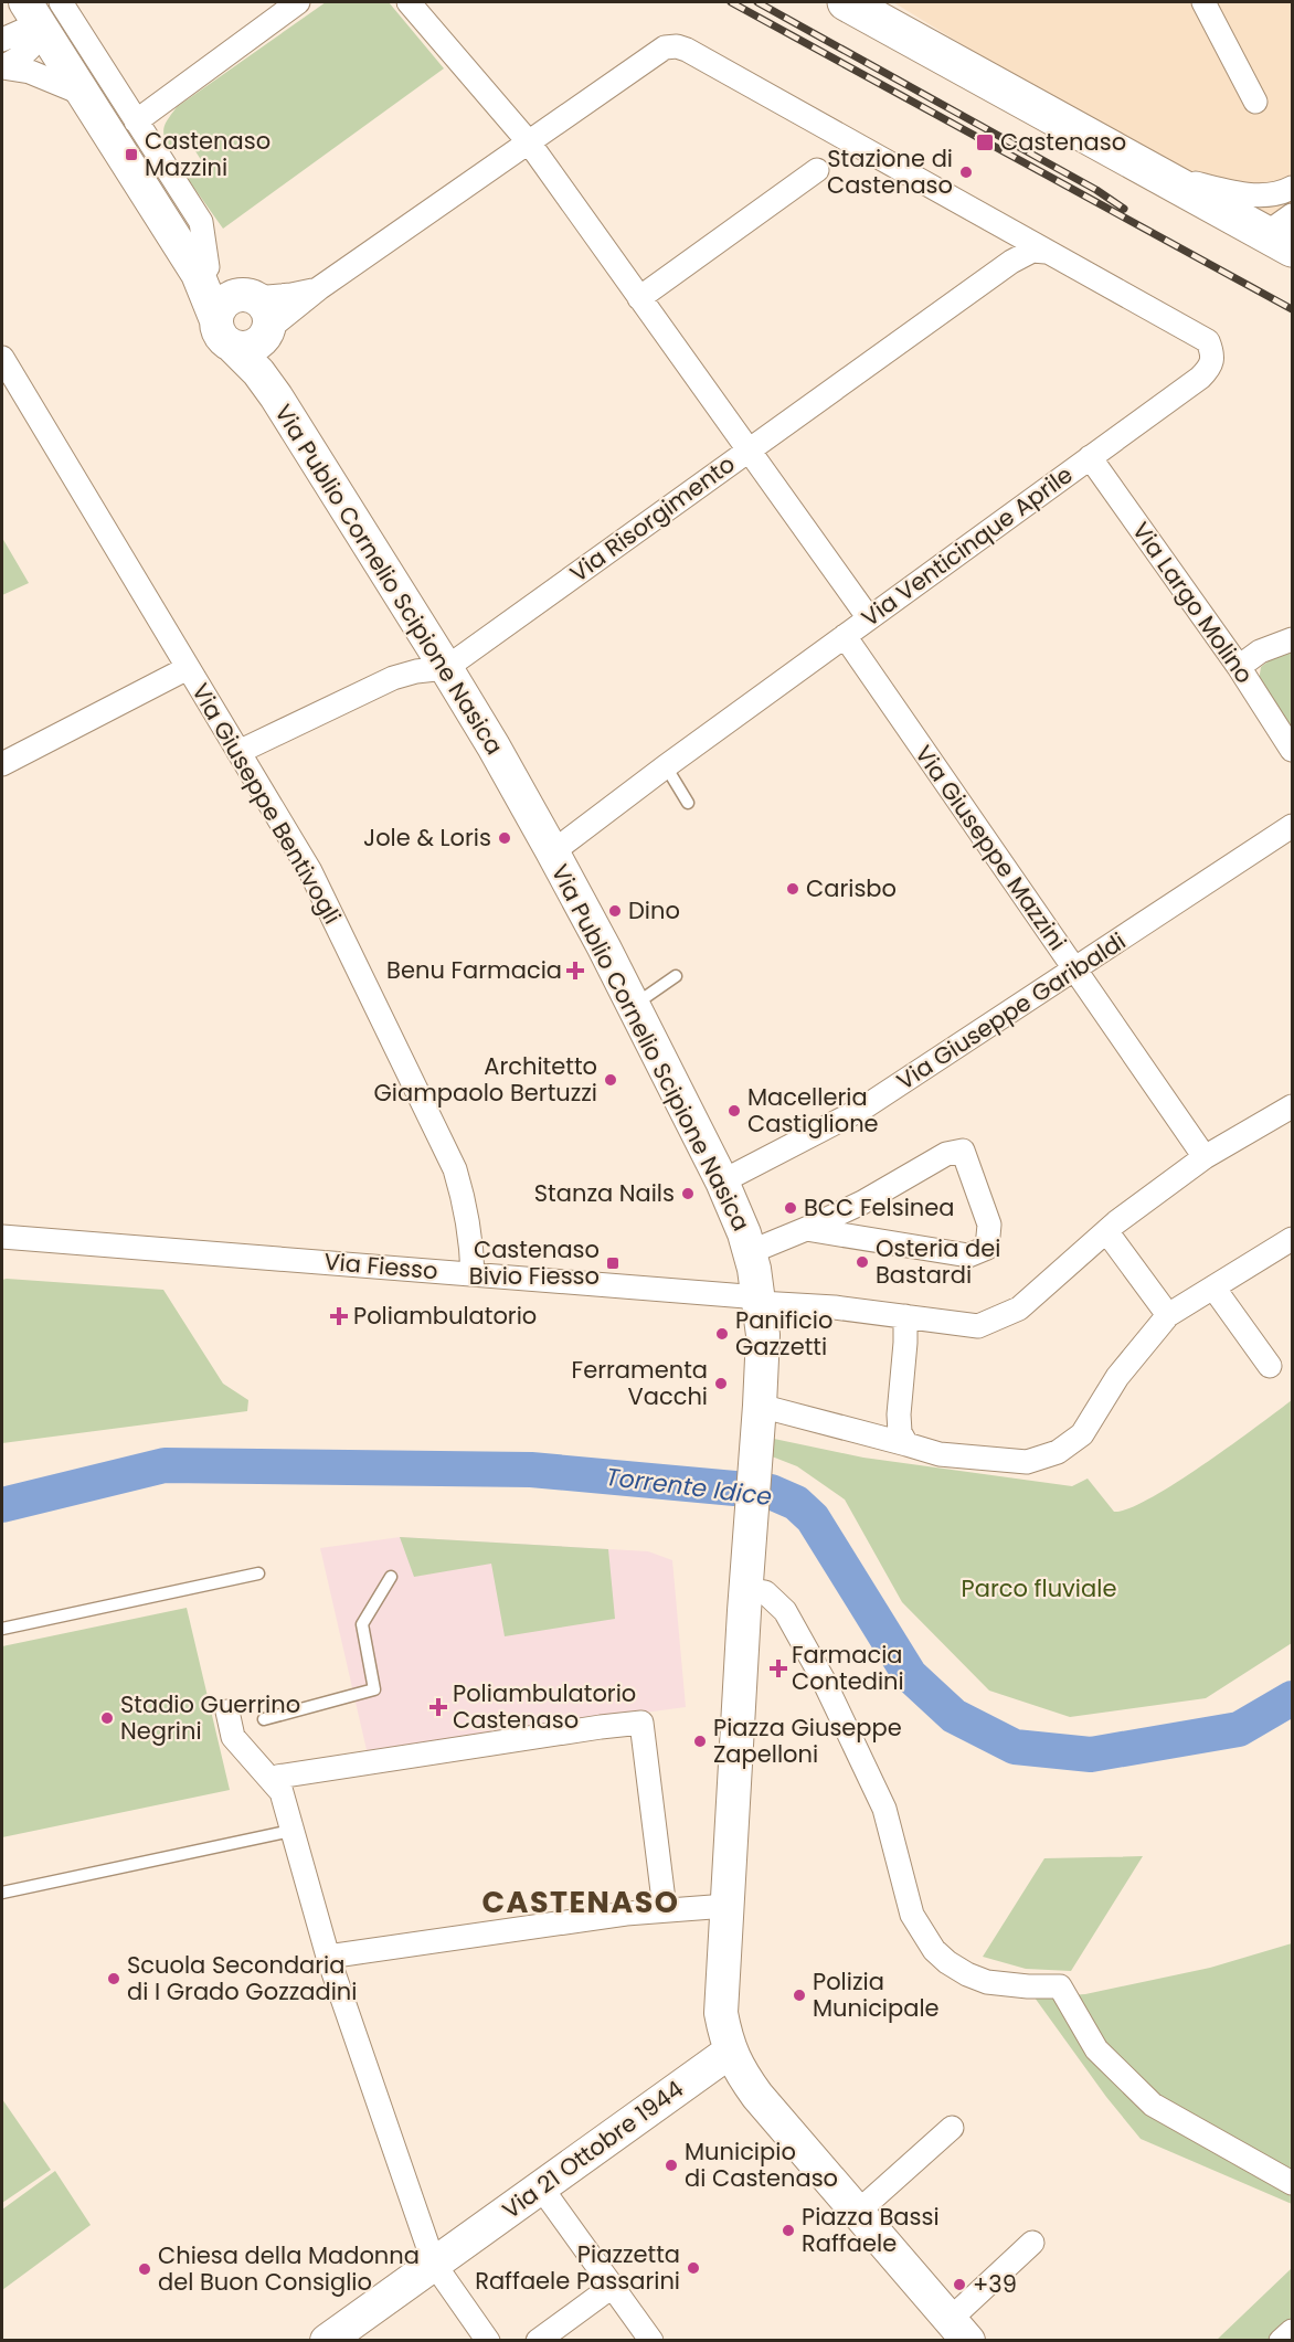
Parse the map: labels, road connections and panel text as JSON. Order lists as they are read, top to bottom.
{
  "streets": {
    "street": [
      "Via Risorgimento",
      "Via Venticinque Aprile",
      "Via Publio Cornelio Scipione Nasica",
      "Via Largo Molino",
      "Via Giuseppe Bentivogli",
      "Via Giuseppe Mazzini",
      "Via Giuseppe Garibaldi",
      "Via Fiesso",
      "Via 21 Ottobre 1944"
    ]
  },
  "crossings": [
    ["Via Risorgimento", "Via Venticinque Aprile"],
    ["Via Risorgimento", "Via Publio Cornelio Scipione Nasica"],
    ["Via Risorgimento", "Via Giuseppe Bentivogli"],
    ["Via Venticinque Aprile", "Via Publio Cornelio Scipione Nasica"],
    ["Via Venticinque Aprile", "Via Largo Molino"],
    ["Via Venticinque Aprile", "Via Giuseppe Mazzini"],
    ["Via Publio Cornelio Scipione Nasica", "Via Giuseppe Garibaldi"],
    ["Via Publio Cornelio Scipione Nasica", "Via Fiesso"],
    ["Via Publio Cornelio Scipione Nasica", "Via 21 Ottobre 1944"],
    ["Via Giuseppe Bentivogli", "Via Fiesso"],
    ["Via Giuseppe Mazzini", "Via Giuseppe Garibaldi"]
  ],
  "districts": ["CASTENASO"],
  "water": ["Torrente Idice"],
  "parks": ["Parco fluviale"],
  "places": {
    "transit": ["Castenaso", "Castenaso Mazzini", "Castenaso Bivio Fiesso"],
    "other": [
      "Stazione di Castenaso",
      "Jole & Loris",
      "Carisbo",
      "Dino",
      "Architetto Giampaolo Bertuzzi",
      "Macelleria Castiglione",
      "Stanza Nails",
      "BCC Felsinea",
      "Osteria dei Bastardi",
      "Panificio Gazzetti",
      "Ferramenta Vacchi",
      "Stadio Guerrino Negrini",
      "Piazza Giuseppe Zapelloni",
      "Scuola Secondaria di I Grado Gozzadini",
      "Polizia Municipale",
      "Municipio di Castenaso",
      "Piazza Bassi Raffaele",
      "Piazzetta Raffaele Passarini",
      "Chiesa della Madonna del Buon Consiglio",
      "+39"
    ],
    "health": [
      "Benu Farmacia",
      "Poliambulatorio",
      "Farmacia Contedini",
      "Poliambulatorio Castenaso"
    ]
  }
}
